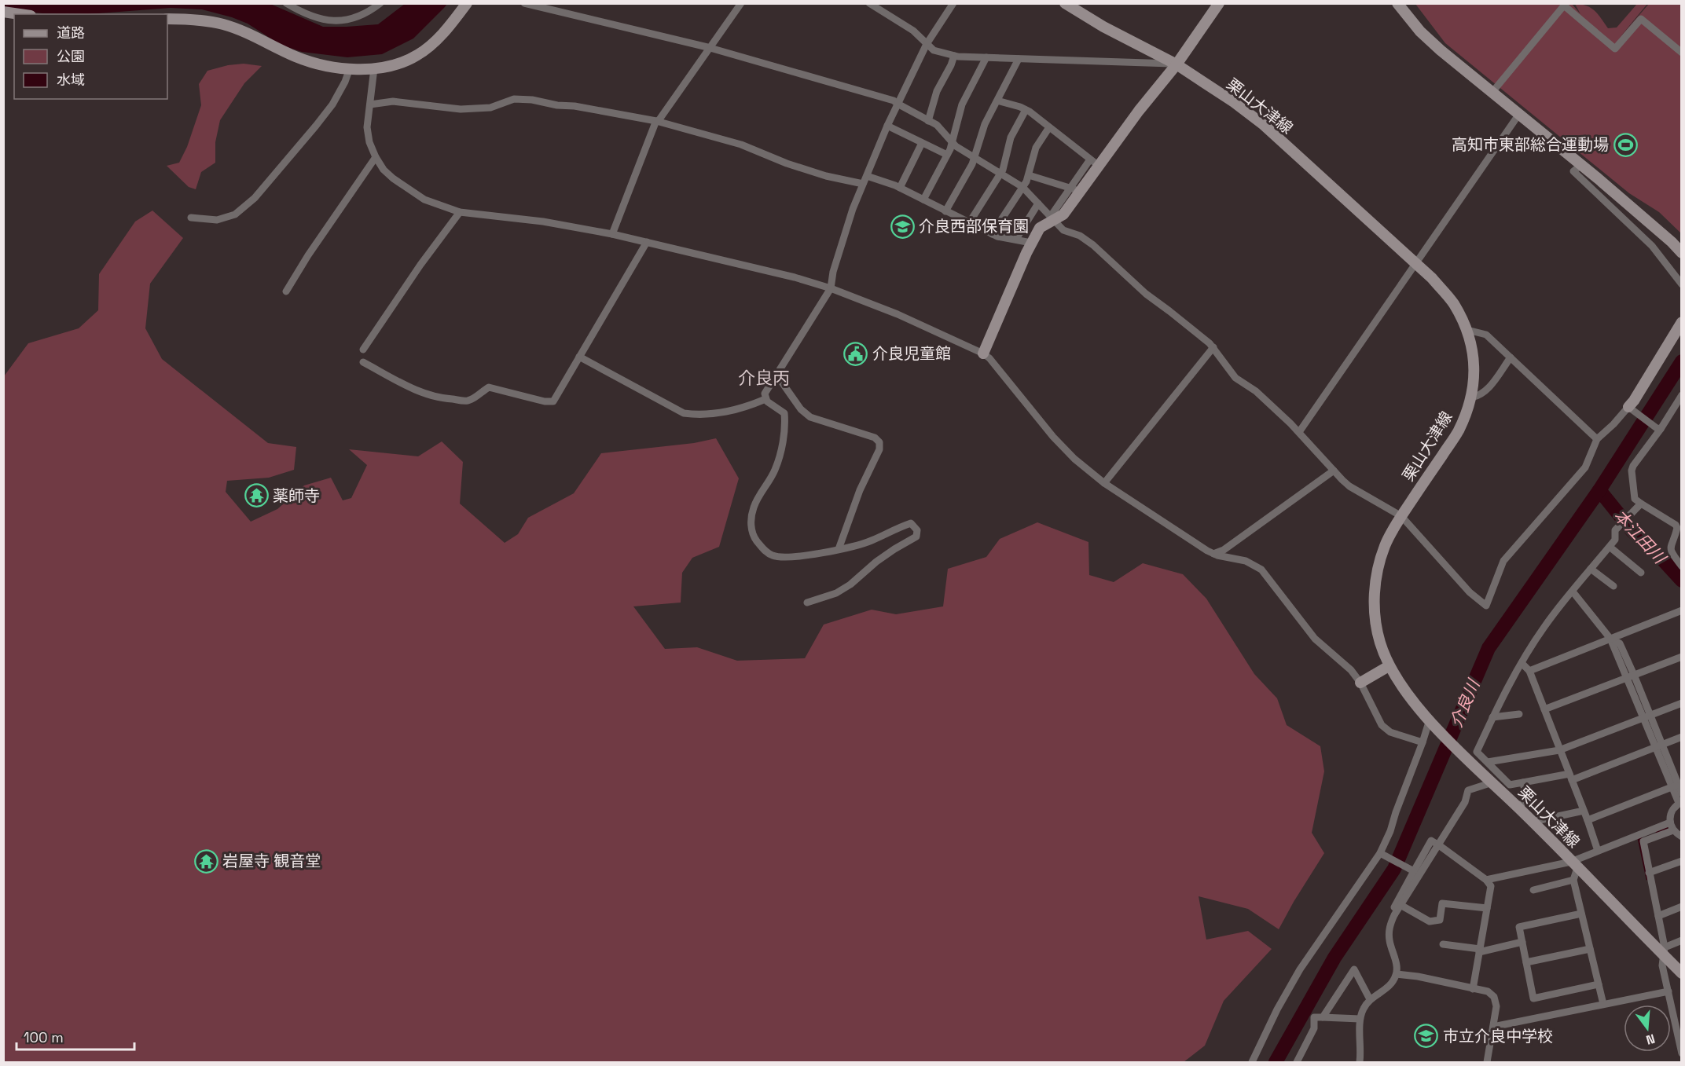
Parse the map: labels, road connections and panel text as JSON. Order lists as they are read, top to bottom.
{
  "streets": {
    "main road": ["栗山大津線"]
  },
  "districts": ["介良丙"],
  "water": ["本江田川", "介良川"],
  "places": {
    "sports": ["高知市東部総合運動場"],
    "school or university": ["介良西部保育園", "市立介良中学校"],
    "public building": ["介良児童館"],
    "temple": ["薬師寺", "岩屋寺 観音堂"]
  },
  "legend": ["道路", "公園", "水域"],
  "scale_bar": "100 m",
  "north": "bottom"
}
